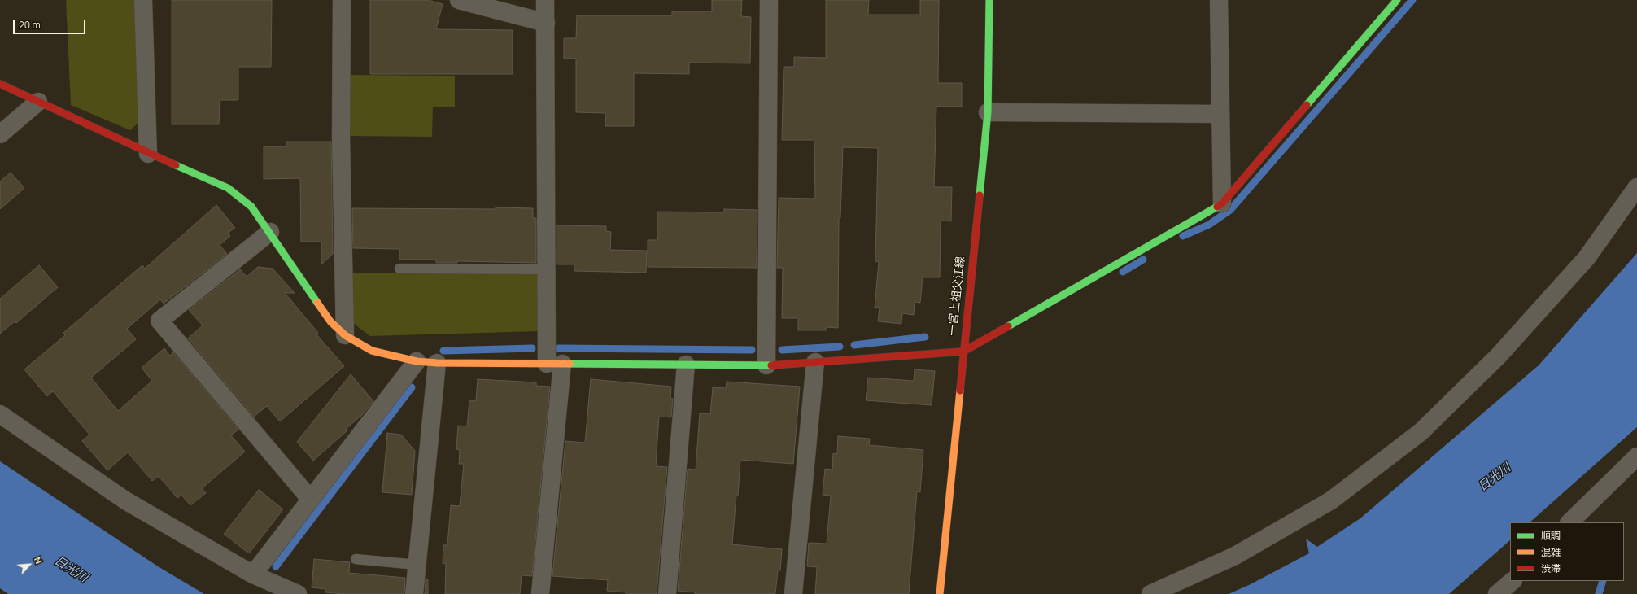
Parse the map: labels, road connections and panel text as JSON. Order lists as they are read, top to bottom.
{
  "streets": {
    "street": ["一宮上祖父江線"]
  },
  "water": ["日光川"],
  "legend": ["順調", "混雑", "渋滞"],
  "scale_bar": "20 m",
  "north": "top right"
}
